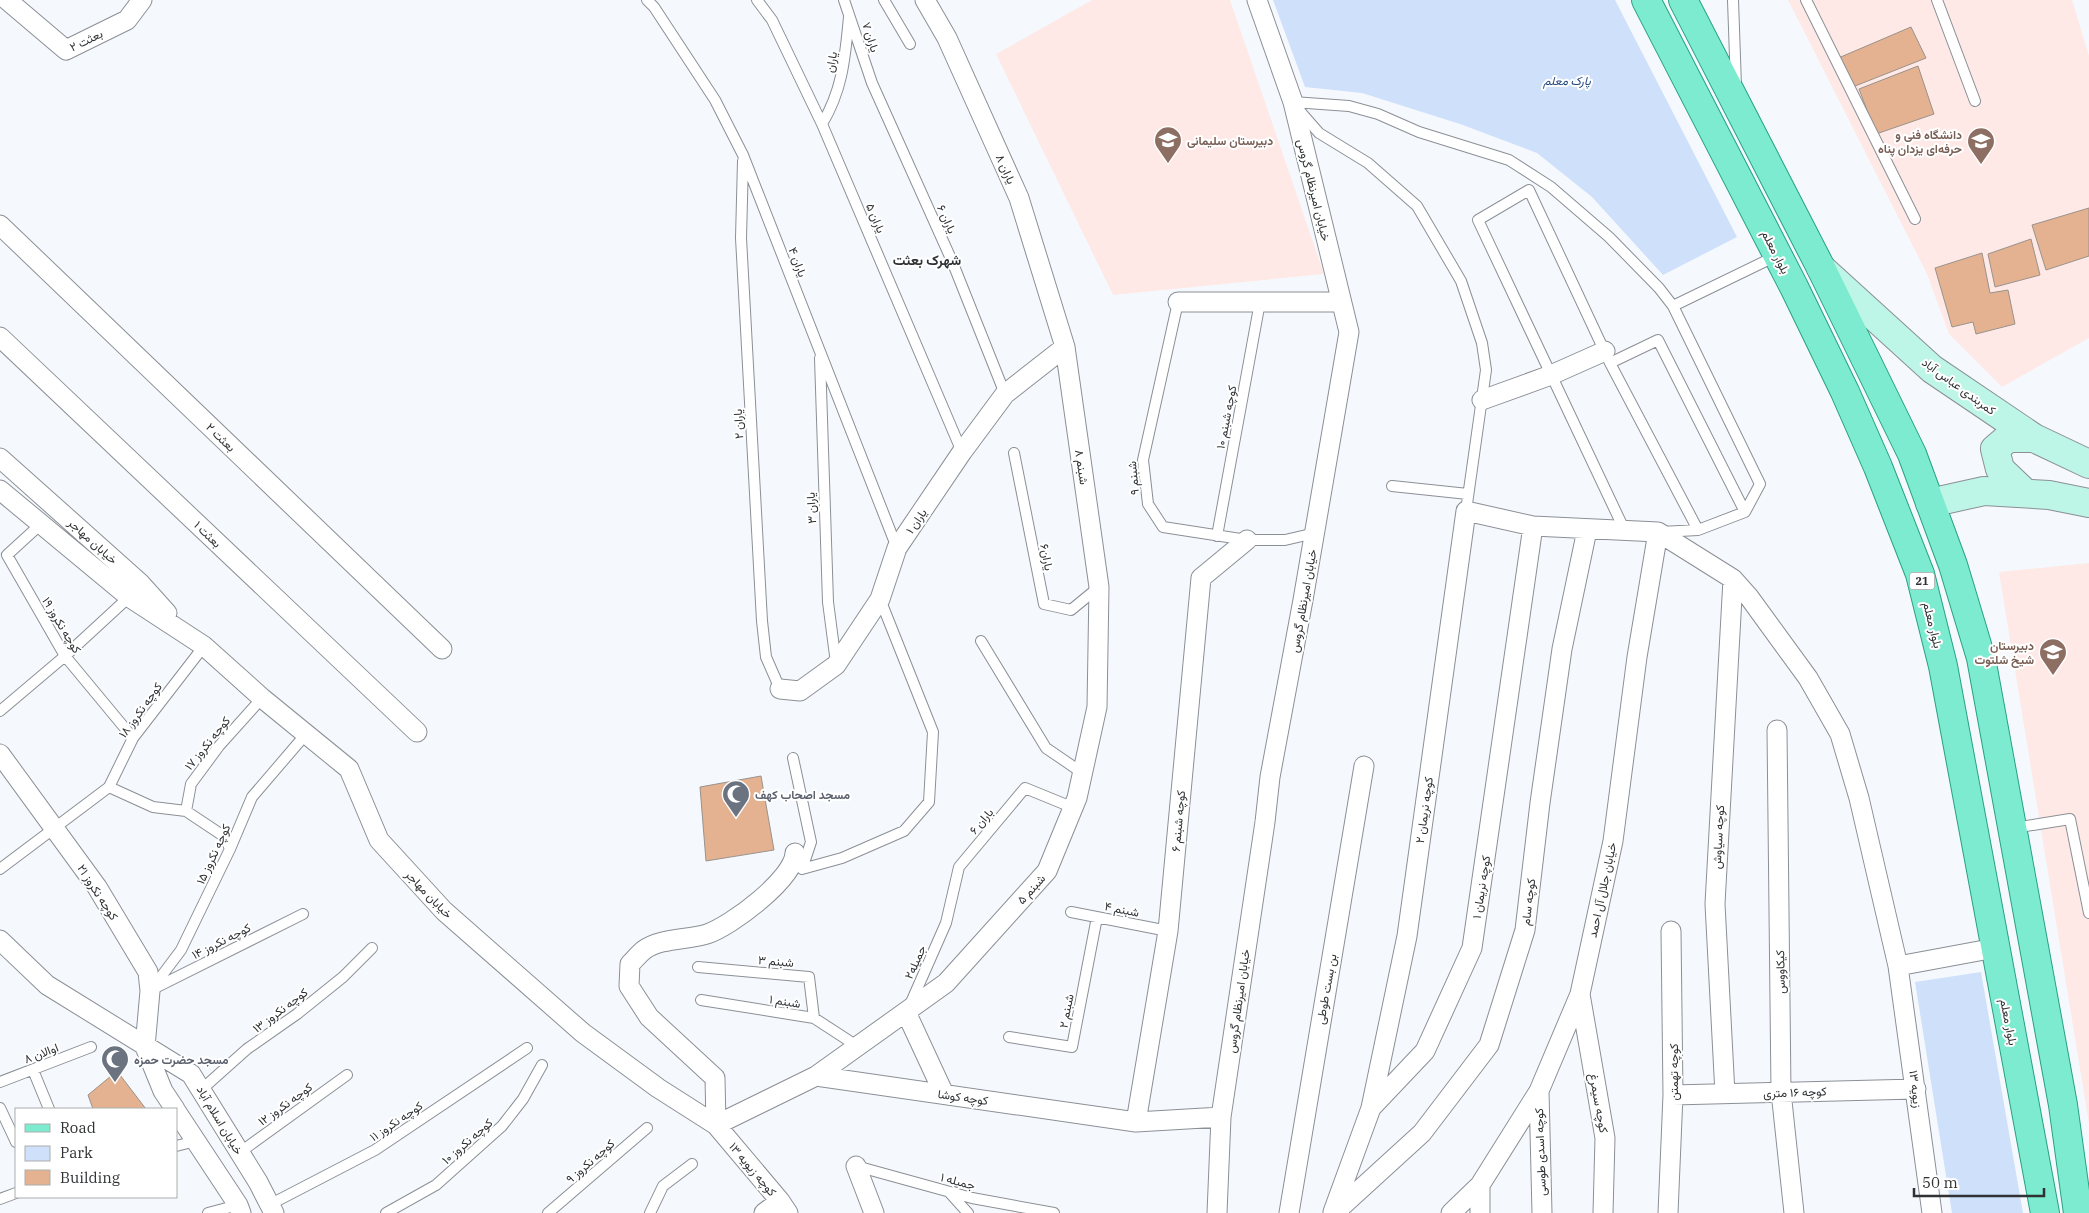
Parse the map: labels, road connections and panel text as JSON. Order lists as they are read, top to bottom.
{
  "streets": {
    "main road": ["بلوار معلم", "کمربندی عباس آباد", "21"],
    "street": [
      "بعثت ۲",
      "یاران ۸",
      "خیابان امیرنظام گروس",
      "شبنم ۸",
      "یاران ۱",
      "بعثت ۱",
      "خیابان مهاجر",
      "کوچه نریمان ۲",
      "کوچه شبنم ۶",
      "کوچه سیاوش",
      "کوچه نریمان ۱",
      "شبنم ۵",
      "خیابان جلال آل احمد",
      "کوچه نکروز ۲۱",
      "کوچه سام",
      "کیکاووس",
      "بن بست طوطی",
      "کوچه تهمتن",
      "زیویه ۱۳",
      "کوچه ۱۶ متری",
      "کوچه کوشا",
      "کوچه سیمرغ",
      "خیابان اسلام آباد",
      "کوچه اسدی طوسی",
      "کوچه زیویه ۱۳"
    ],
    "lane": [
      "یاران ۷",
      "یاران",
      "یاران ۵",
      "یاران ۶",
      "یاران ۴",
      "کوچه شبنم ۱۰",
      "یاران ۲",
      "شبنم ۹",
      "یاران ۳",
      "یاران۶",
      "کوچه نکروز ۱۹",
      "کوچه نکروز ۱۸",
      "کوچه نکروز ۱۷",
      "باران ۶",
      "کوچه نکروز ۱۵",
      "شبنم ۴",
      "کوچه نکروز ۱۴",
      "شبنم ۳",
      "جمیله۲",
      "شبنم ۱",
      "کوچه نکروز ۱۳",
      "شبنم ۲",
      "اوالان ۸",
      "کوچه نکروز ۱۲",
      "کوچه نکروز ۱۱",
      "کوچه نکروز ۱۰",
      "کوچه نکروز ۹",
      "جمیله ۱"
    ]
  },
  "crossings": [
    ["یاران ۷", "یاران"],
    ["یاران ۷", "یاران ۶"],
    ["یاران", "یاران ۵"],
    ["یاران ۸", "شبنم ۸"],
    ["یاران ۸", "یاران ۱"],
    ["خیابان امیرنظام گروس", "شبنم ۹"],
    ["خیابان امیرنظام گروس", "کوچه کوشا"],
    ["یاران ۵", "یاران ۱"],
    ["یاران ۶", "یاران ۱"],
    ["یاران ۴", "یاران ۲"],
    ["یاران ۴", "یاران ۳"],
    ["یاران ۴", "یاران ۱"],
    ["کوچه شبنم ۱۰", "شبنم ۹"],
    ["یاران ۲", "یاران ۱"],
    ["شبنم ۸", "یاران ۱"],
    ["شبنم ۸", "یاران۶"],
    ["شبنم ۸", "شبنم ۵"],
    ["شبنم ۹", "کوچه شبنم ۶"],
    ["یاران ۳", "یاران ۱"],
    ["خیابان مهاجر", "کوچه نکروز ۱۹"],
    ["خیابان مهاجر", "کوچه نکروز ۱۸"],
    ["خیابان مهاجر", "کوچه نکروز ۱۷"],
    ["خیابان مهاجر", "کوچه نکروز ۱۵"],
    ["خیابان مهاجر", "کوچه زیویه ۱۳"],
    ["یاران۶", "شبنم ۵"],
    ["کوچه نکروز ۱۹", "کوچه نکروز ۱۸"],
    ["کوچه نکروز ۱۸", "کوچه نکروز ۲۱"],
    ["کوچه نریمان ۲", "کوچه نریمان ۱"],
    ["باران ۶", "شبنم ۵"],
    ["باران ۶", "جمیله۲"],
    ["کوچه شبنم ۶", "شبنم ۴"],
    ["کوچه شبنم ۶", "کوچه کوشا"],
    ["کوچه سیاوش", "زیویه ۱۳"],
    ["کوچه سیاوش", "کوچه ۱۶ متری"],
    ["کوچه نکروز ۱۵", "کوچه نکروز ۲۱"],
    ["کوچه نکروز ۱۵", "کوچه نکروز ۱۴"],
    ["شبنم ۵", "جمیله۲"],
    ["شبنم ۵", "شبنم ۱"],
    ["شبنم ۵", "کوچه کوشا"],
    ["خیابان جلال آل احمد", "زیویه ۱۳"],
    ["خیابان جلال آل احمد", "کوچه سیمرغ"],
    ["خیابان جلال آل احمد", "کوچه اسدی طوسی"],
    ["کوچه نکروز ۲۱", "کوچه نکروز ۱۴"],
    ["کوچه نکروز ۲۱", "خیابان اسلام آباد"],
    ["شبنم ۴", "شبنم ۲"],
    ["شبنم ۳", "شبنم ۱"],
    ["کیکاووس", "کوچه ۱۶ متری"],
    ["کوچه نکروز ۱۳", "خیابان اسلام آباد"],
    ["کوچه تهمتن", "کوچه ۱۶ متری"],
    ["زیویه ۱۳", "کوچه ۱۶ متری"],
    ["کوچه نکروز ۱۲", "خیابان اسلام آباد"],
    ["خیابان اسلام آباد", "کوچه نکروز ۱۱"]
  ],
  "districts": ["شهرک بعثت"],
  "parks": ["پارک معلم"],
  "places": {
    "school or university": ["دبیرستان سلیمانی", "دانشگاه فنی و حرفه‌ای یزدان پناه", "دبیرستان شیخ شلتوت"],
    "mosque": ["مسجد اصحاب کهف", "مسجد حضرت حمزه"]
  },
  "legend": ["Road", "Park", "Building"],
  "scale_bar": "50 m"
}
